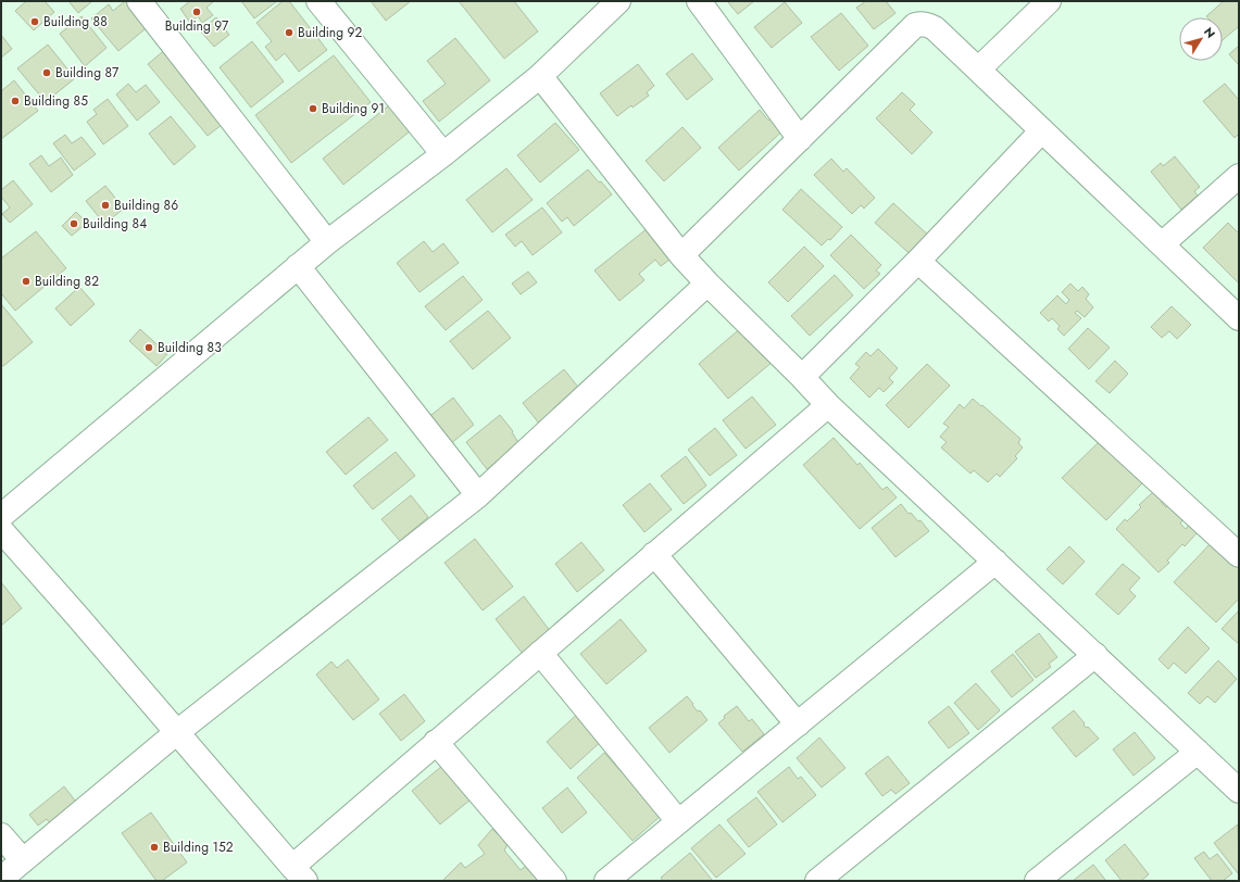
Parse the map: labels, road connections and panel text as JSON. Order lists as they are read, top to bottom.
{
  "places": [
    "Building 97",
    "Building 88",
    "Building 92",
    "Building 87",
    "Building 85",
    "Building 91",
    "Building 86",
    "Building 84",
    "Building 82",
    "Building 83",
    "Building 152"
  ],
  "north": "top right"
}
